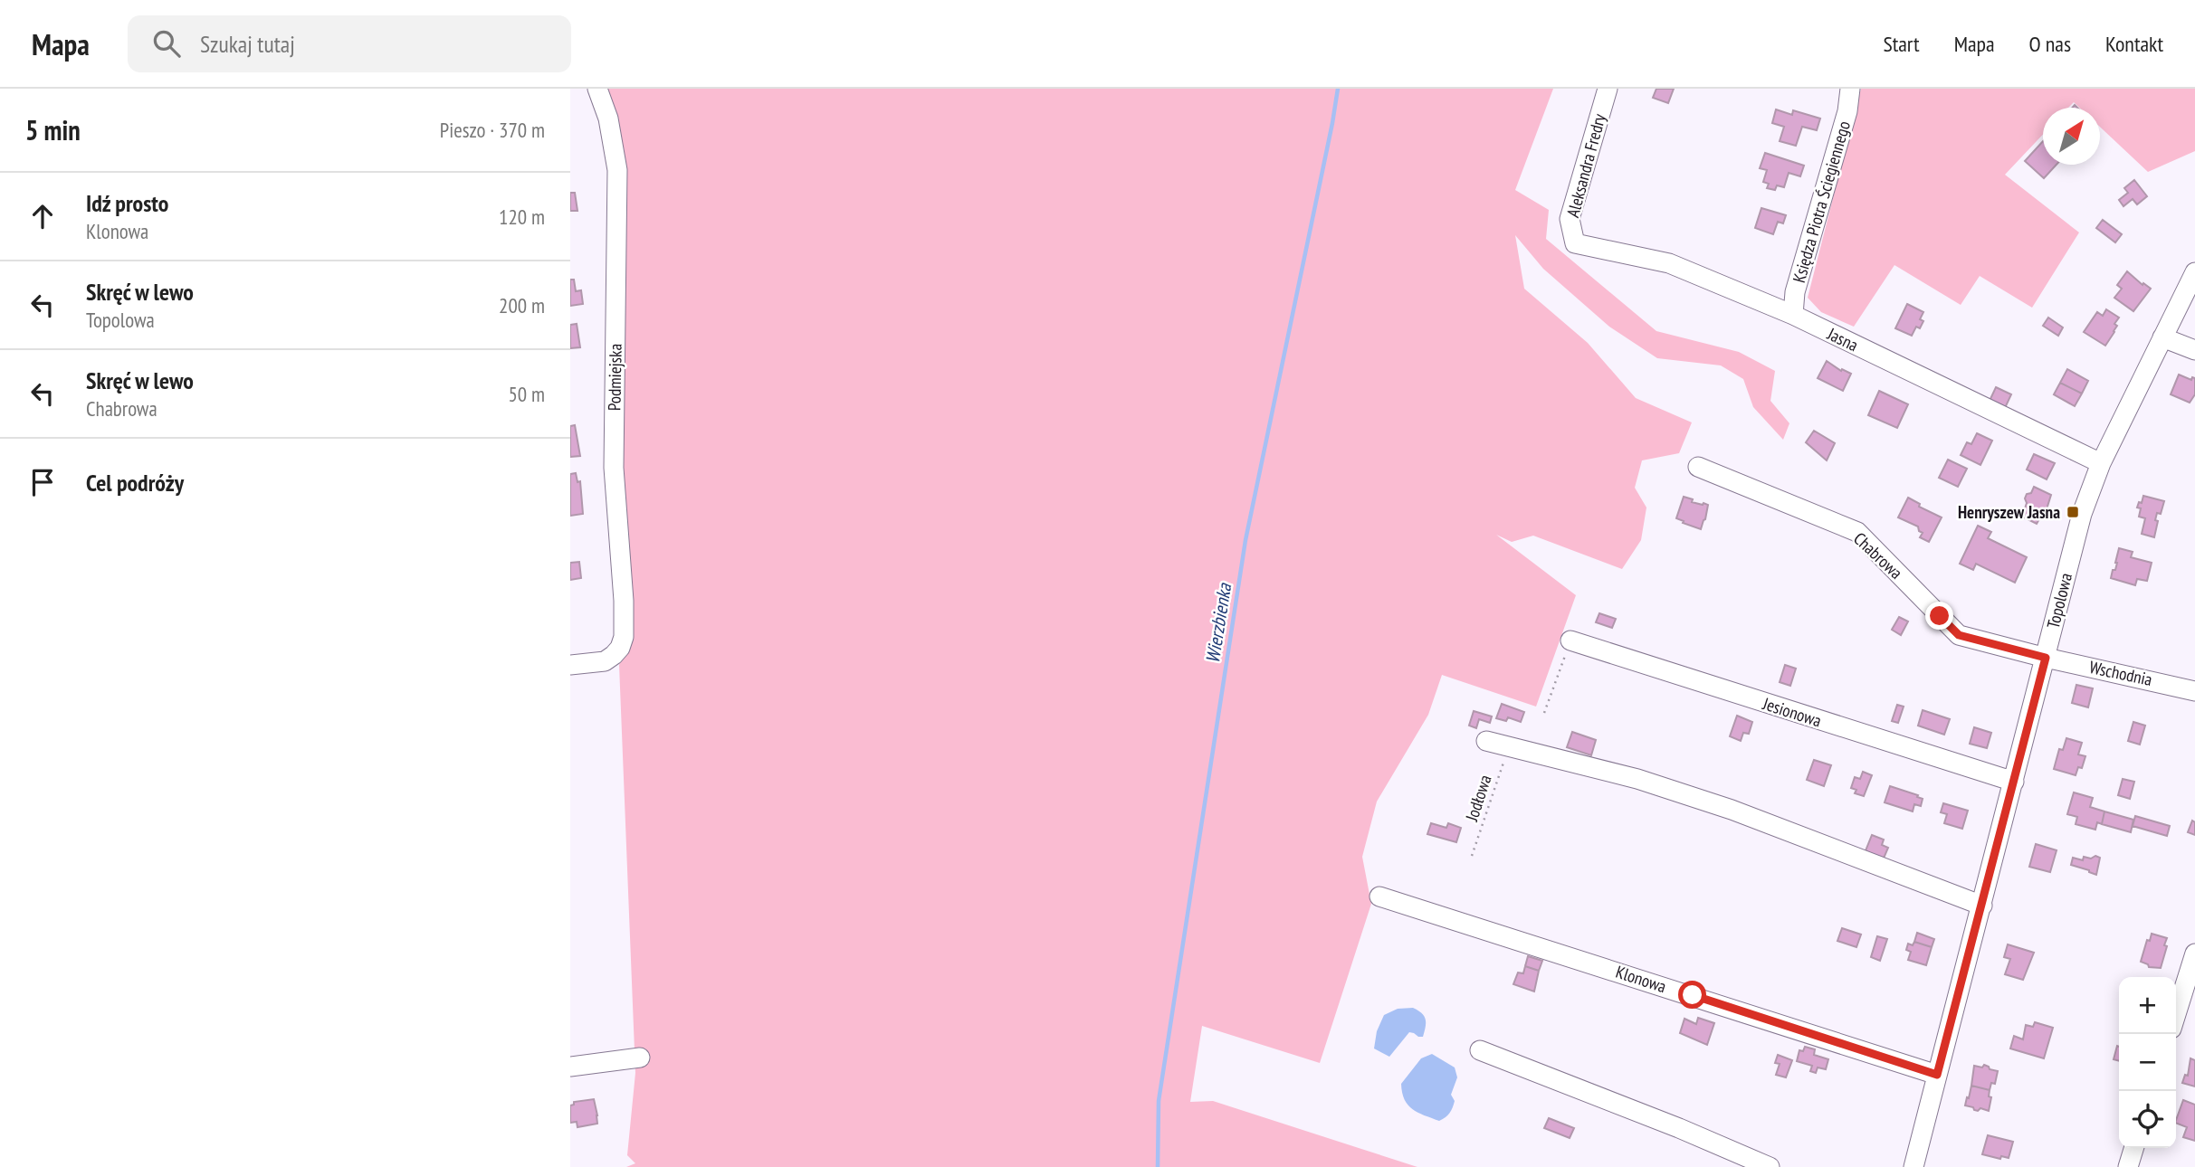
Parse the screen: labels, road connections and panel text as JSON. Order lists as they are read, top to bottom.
{
  "streets": {
    "street": [
      "Aleksandra Fredry",
      "Księdza Piotra Ściegiennego",
      "Jasna",
      "Podmiejska",
      "Chabrowa",
      "Topolowa",
      "Wschodnia",
      "Jesionowa",
      "Klonowa"
    ],
    "path": ["Jodłowa"]
  },
  "crossings": [
    ["Aleksandra Fredry", "Jasna"],
    ["Księdza Piotra Ściegiennego", "Jasna"],
    ["Jasna", "Topolowa"],
    ["Chabrowa", "Topolowa"],
    ["Chabrowa", "Wschodnia"],
    ["Topolowa", "Wschodnia"],
    ["Topolowa", "Jesionowa"],
    ["Topolowa", "Klonowa"]
  ],
  "water": ["Wierzbienka"],
  "places": {
    "transit": ["Henryszew Jasna"]
  },
  "north": "top right",
  "page": {
    "header": "Mapa",
    "search": "Szukaj tutaj",
    "nav": [
      "Start",
      "Mapa",
      "O nas",
      "Kontakt"
    ],
    "heading": ["5 min", "Pieszo · 370 m"],
    "list": [
      ["Idź prosto", "Klonowa", "120 m"],
      ["Skręć w lewo", "Topolowa", "200 m"],
      ["Skręć w lewo", "Chabrowa", "50 m"],
      "Cel podróży"
    ],
    "map_buttons": ["+", "−"]
  }
}
